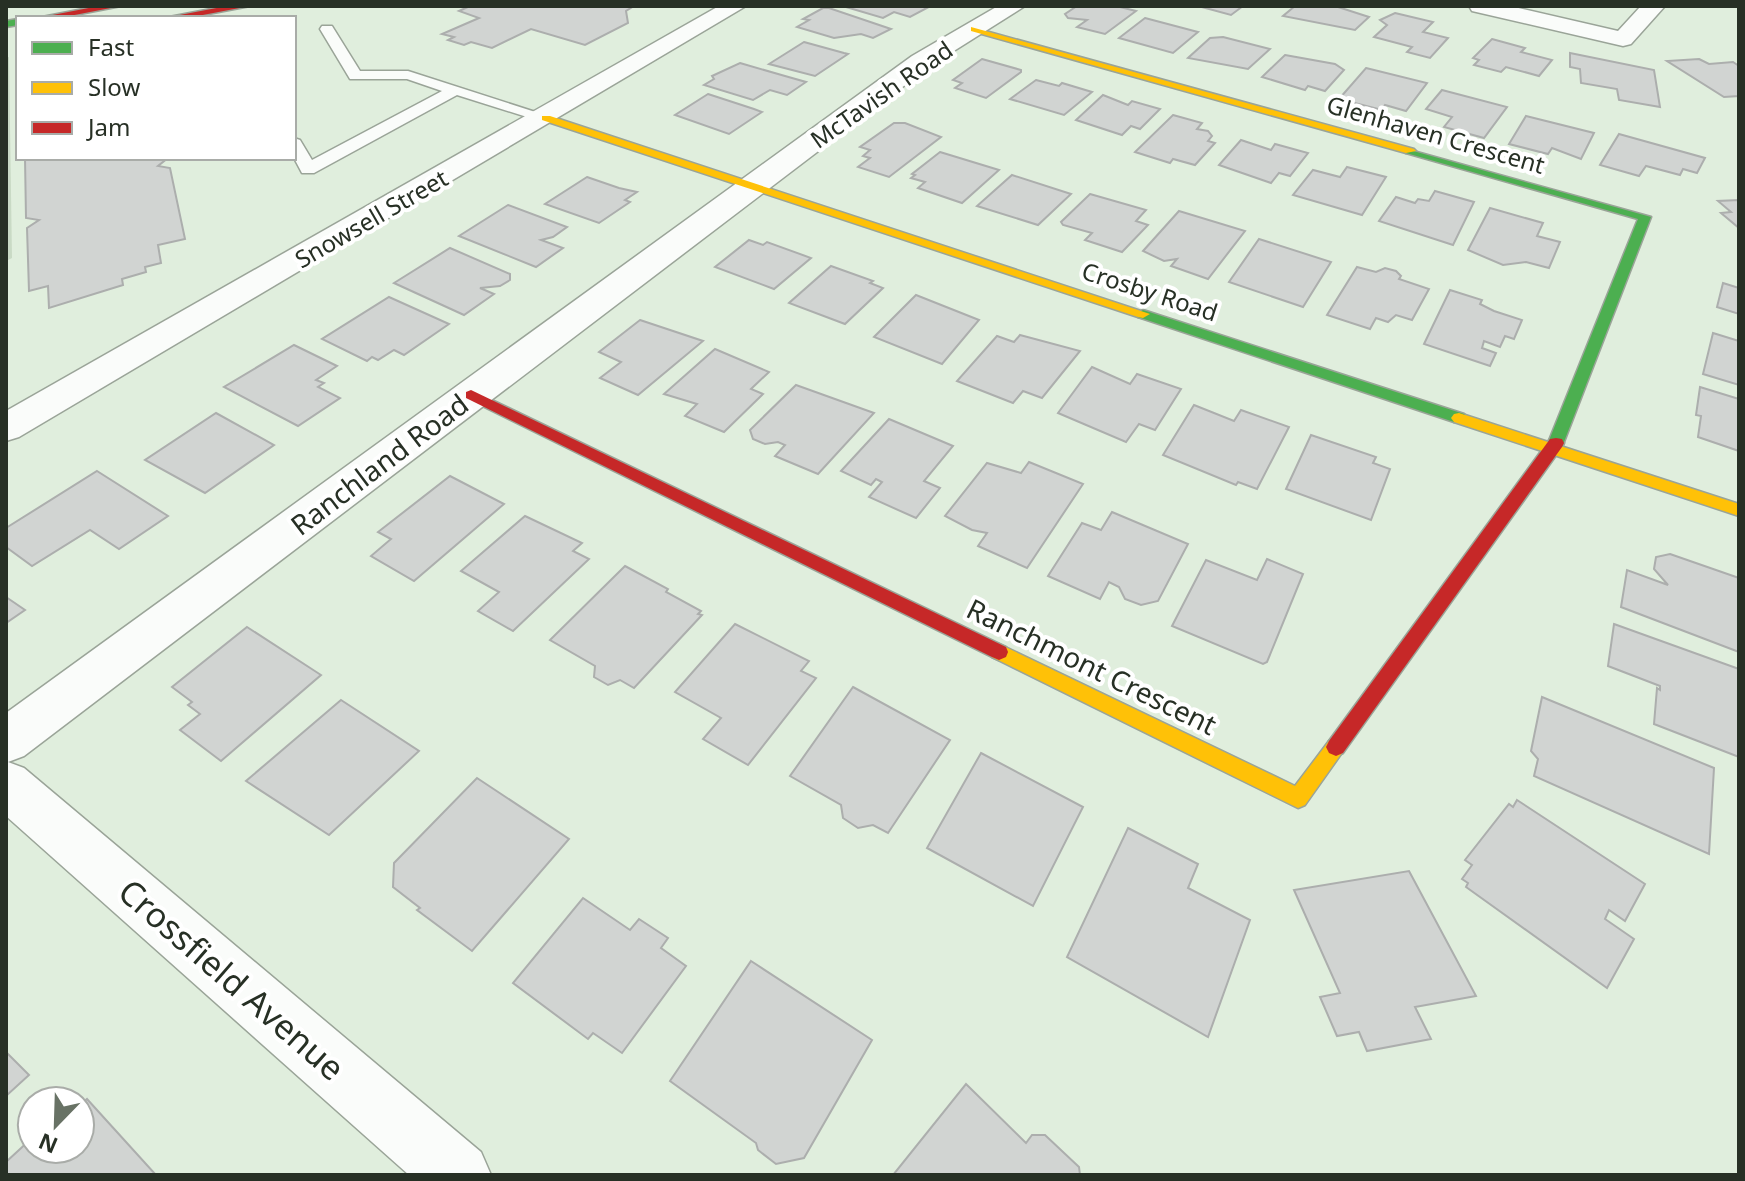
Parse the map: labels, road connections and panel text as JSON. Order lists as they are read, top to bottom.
{
  "streets": {
    "street": [
      "McTavish Road",
      "Glenhaven Crescent",
      "Snowsell Street",
      "Crosby Road",
      "Ranchland Road",
      "Ranchmont Crescent",
      "Crossfield Avenue"
    ]
  },
  "crossings": [
    ["McTavish Road", "Glenhaven Crescent"],
    ["McTavish Road", "Crosby Road"],
    ["McTavish Road", "Ranchland Road"],
    ["Glenhaven Crescent", "Crosby Road"],
    ["Glenhaven Crescent", "Ranchmont Crescent"],
    ["Snowsell Street", "Crosby Road"],
    ["Crosby Road", "Ranchland Road"],
    ["Crosby Road", "Ranchmont Crescent"],
    ["Ranchland Road", "Ranchmont Crescent"]
  ],
  "legend": ["Fast", "Slow", "Jam"],
  "north": "bottom left"
}
